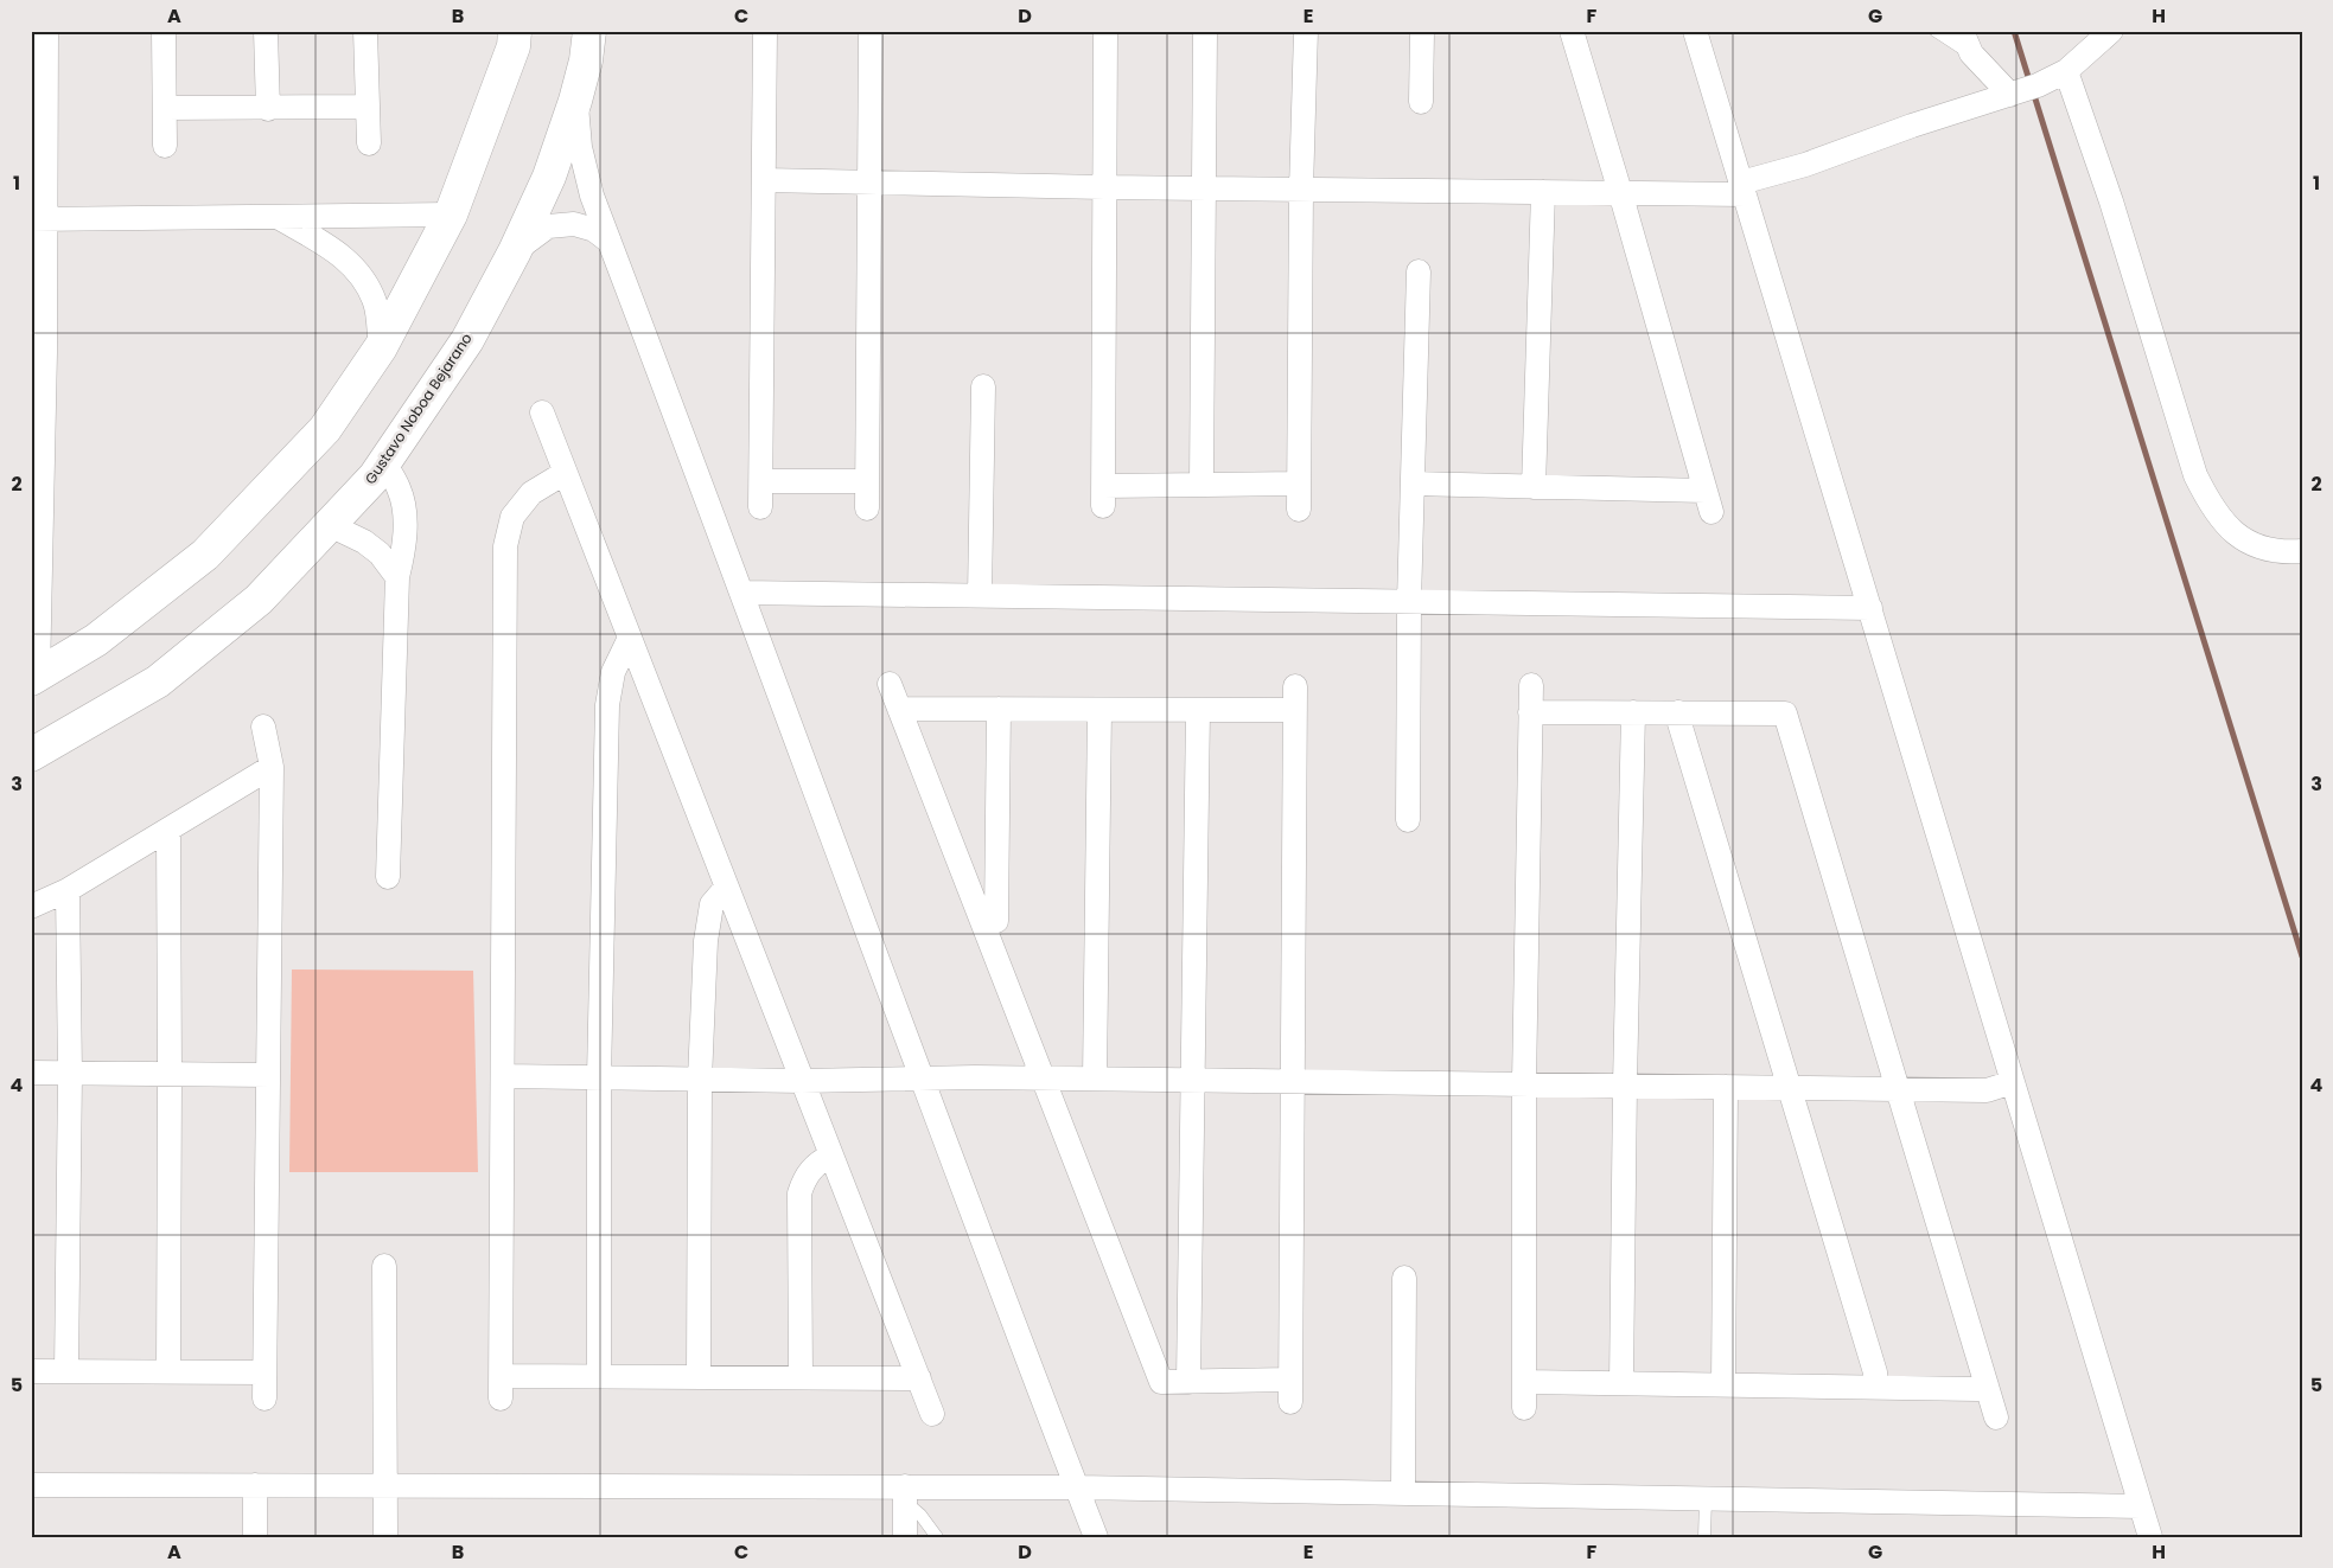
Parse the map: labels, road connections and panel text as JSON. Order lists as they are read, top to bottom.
{
  "streets": {
    "street": ["Gustavo Noboa Bejarano"]
  },
  "grid": {
    "columns": [
      "A",
      "B",
      "C",
      "D",
      "E",
      "F",
      "G",
      "H"
    ],
    "rows": [
      "1",
      "2",
      "3",
      "4",
      "5"
    ]
  }
}
